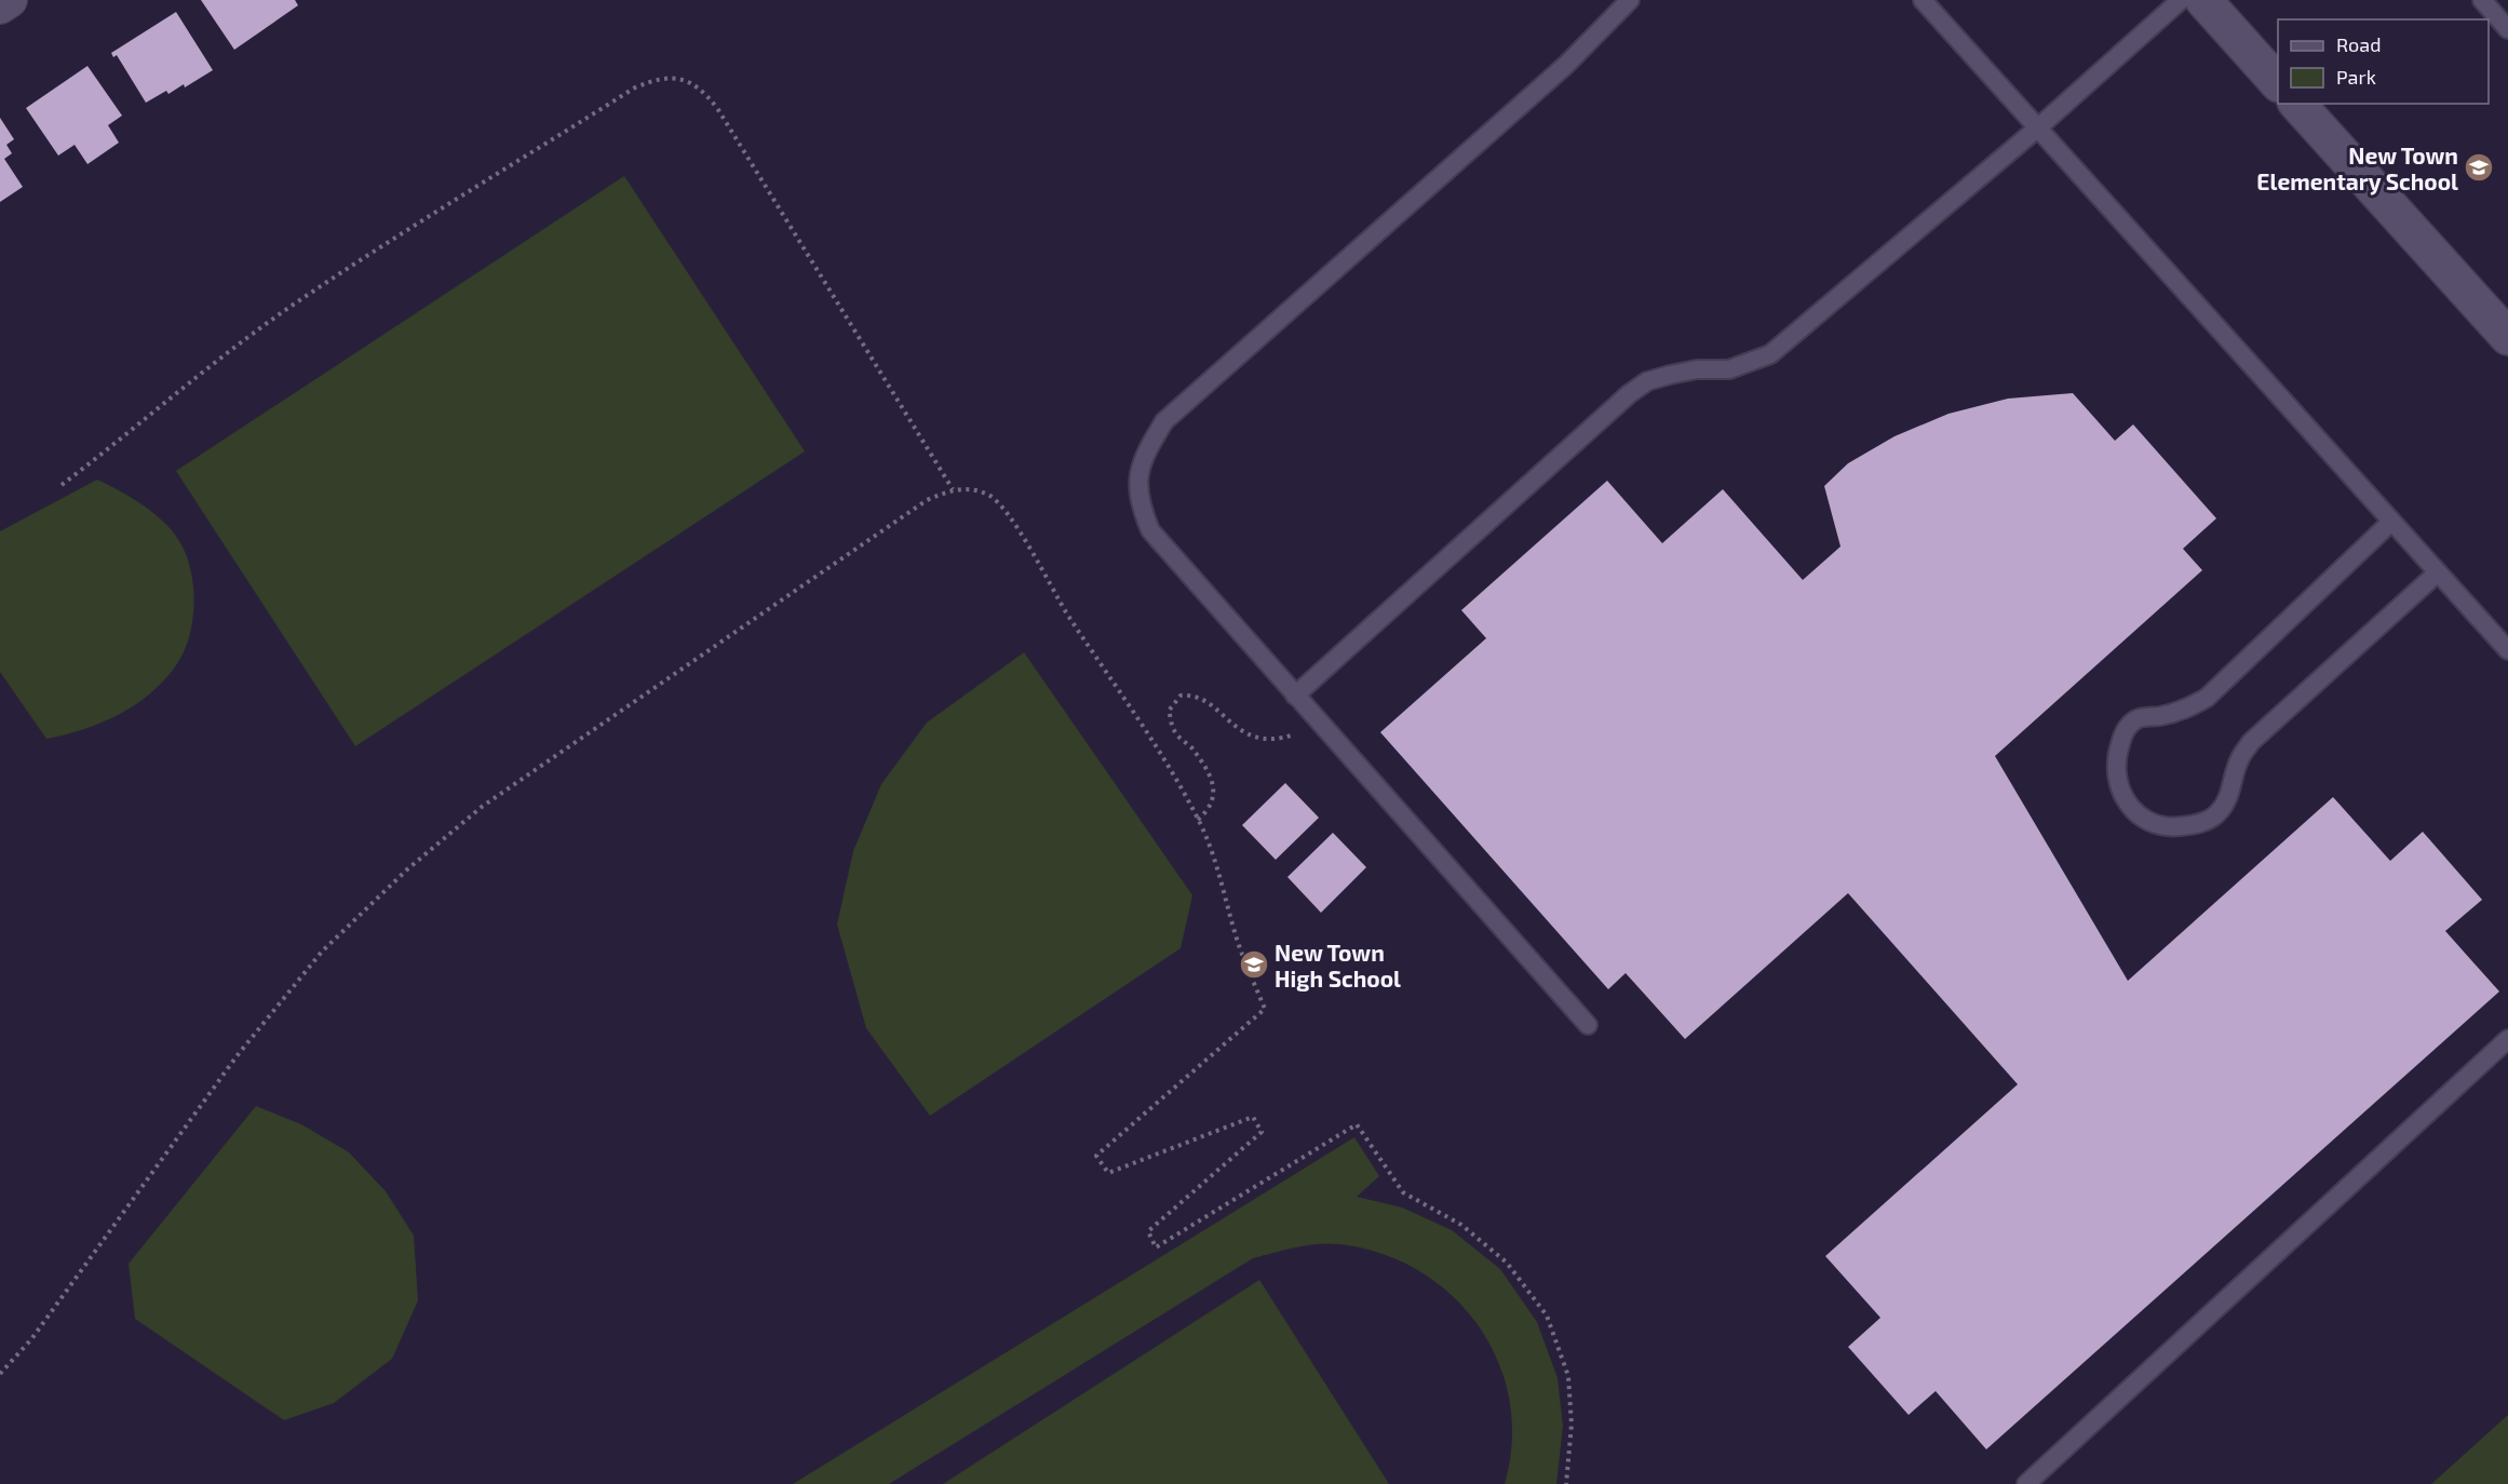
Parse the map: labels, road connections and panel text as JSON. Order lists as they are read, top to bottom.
{
  "places": {
    "school or university": ["New Town Elementary School", "New Town High School"]
  },
  "legend": ["Road", "Park"]
}
